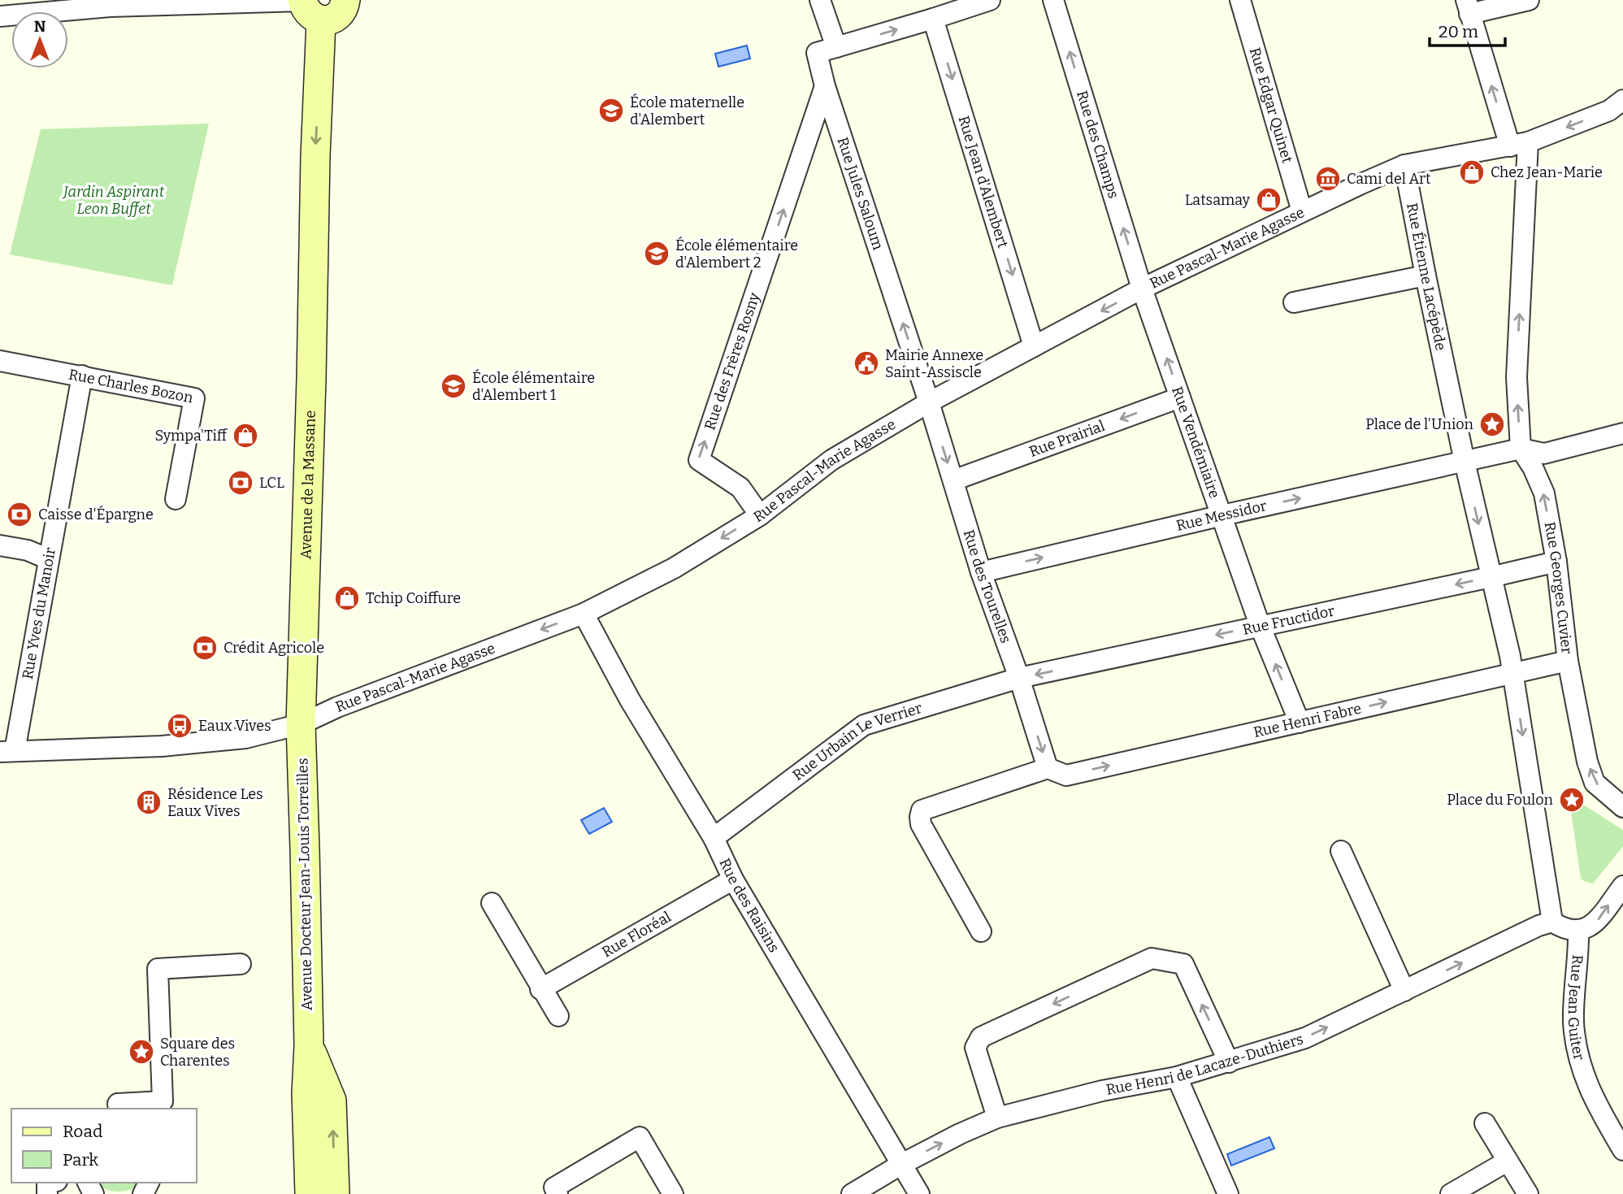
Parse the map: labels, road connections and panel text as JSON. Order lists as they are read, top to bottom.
{
  "streets": {
    "main road": ["Avenue de la Massane", "Avenue Docteur Jean-Louis Torreilles"],
    "street": [
      "Rue Edgar Quinet",
      "Rue des Champs",
      "Rue Jean d'Alembert",
      "Rue Jules Saloum",
      "Rue Pascal-Marie Agasse",
      "Rue Étienne Lacépède",
      "Rue des Frères Rosny",
      "Rue Charles Bozon",
      "Rue Prairial",
      "Rue Vendémiaire",
      "Rue Messidor",
      "Rue des Tourelles",
      "Rue Georges Cuvier",
      "Rue Yves du Manoir",
      "Rue Fructidor",
      "Rue Henri Fabre",
      "Rue Urbain Le Verrier",
      "Rue des Raisins",
      "Rue Floréal",
      "Rue Jean Guiter",
      "Rue Henri de Lacaze-Duthiers"
    ]
  },
  "crossings": [
    ["Rue Edgar Quinet", "Rue Pascal-Marie Agasse"],
    ["Rue des Champs", "Rue Pascal-Marie Agasse"],
    ["Rue des Champs", "Rue Vendémiaire"],
    ["Rue Jean d'Alembert", "Rue Pascal-Marie Agasse"],
    ["Rue Jules Saloum", "Rue Pascal-Marie Agasse"],
    ["Rue Jules Saloum", "Rue des Frères Rosny"],
    ["Rue Jules Saloum", "Rue des Tourelles"],
    ["Rue Pascal-Marie Agasse", "Rue Étienne Lacépède"],
    ["Rue Pascal-Marie Agasse", "Rue des Frères Rosny"],
    ["Rue Pascal-Marie Agasse", "Rue Vendémiaire"],
    ["Rue Pascal-Marie Agasse", "Avenue de la Massane"],
    ["Rue Pascal-Marie Agasse", "Rue des Tourelles"],
    ["Rue Pascal-Marie Agasse", "Rue Yves du Manoir"],
    ["Rue Pascal-Marie Agasse", "Avenue Docteur Jean-Louis Torreilles"],
    ["Rue Pascal-Marie Agasse", "Rue des Raisins"],
    ["Rue Étienne Lacépède", "Rue Messidor"],
    ["Rue Charles Bozon", "Rue Yves du Manoir"],
    ["Rue Prairial", "Rue Vendémiaire"],
    ["Rue Prairial", "Rue des Tourelles"],
    ["Rue Vendémiaire", "Rue Messidor"],
    ["Rue Vendémiaire", "Rue Fructidor"],
    ["Rue Vendémiaire", "Rue Henri Fabre"],
    ["Avenue de la Massane", "Avenue Docteur Jean-Louis Torreilles"],
    ["Rue Messidor", "Rue des Tourelles"],
    ["Rue des Tourelles", "Rue Fructidor"],
    ["Rue des Tourelles", "Rue Henri Fabre"],
    ["Rue des Tourelles", "Rue Urbain Le Verrier"],
    ["Rue Georges Cuvier", "Rue Fructidor"],
    ["Rue Georges Cuvier", "Rue Henri Fabre"],
    ["Rue Fructidor", "Rue Urbain Le Verrier"],
    ["Rue Urbain Le Verrier", "Rue des Raisins"],
    ["Rue des Raisins", "Rue Floréal"],
    ["Rue des Raisins", "Rue Henri de Lacaze-Duthiers"]
  ],
  "one_way": [
    "Rue des Champs",
    "Rue Jean d'Alembert",
    "Rue Jules Saloum",
    "Rue Pascal-Marie Agasse",
    "Rue des Frères Rosny",
    "Rue Prairial",
    "Rue Vendémiaire",
    "Rue Messidor",
    "Rue des Tourelles",
    "Rue Fructidor",
    "Rue Henri Fabre",
    "Rue Henri de Lacaze-Duthiers"
  ],
  "parks": ["Jardin Aspirant Leon Buffet"],
  "places": {
    "school or university": ["École maternelle d'Alembert", "École élémentaire d'Alembert 2", "École élémentaire d'Alembert 1"],
    "shop": [
      "Chez Jean-Marie",
      "Latsamay",
      "Sympa'Tiff",
      "Tchip Coiffure"
    ],
    "museum": ["Cami del Art"],
    "public building": ["Mairie Annexe Saint-Assiscle"],
    "place": ["Place de l'Union", "Place du Foulon", "Square des Charentes"],
    "bank": ["LCL", "Caisse d'Épargne", "Crédit Agricole"],
    "bus stop": ["Eaux Vives"],
    "building": ["Résidence Les Eaux Vives"]
  },
  "legend": ["Road", "Park"],
  "scale_bar": "20 m",
  "north": "top"
}
